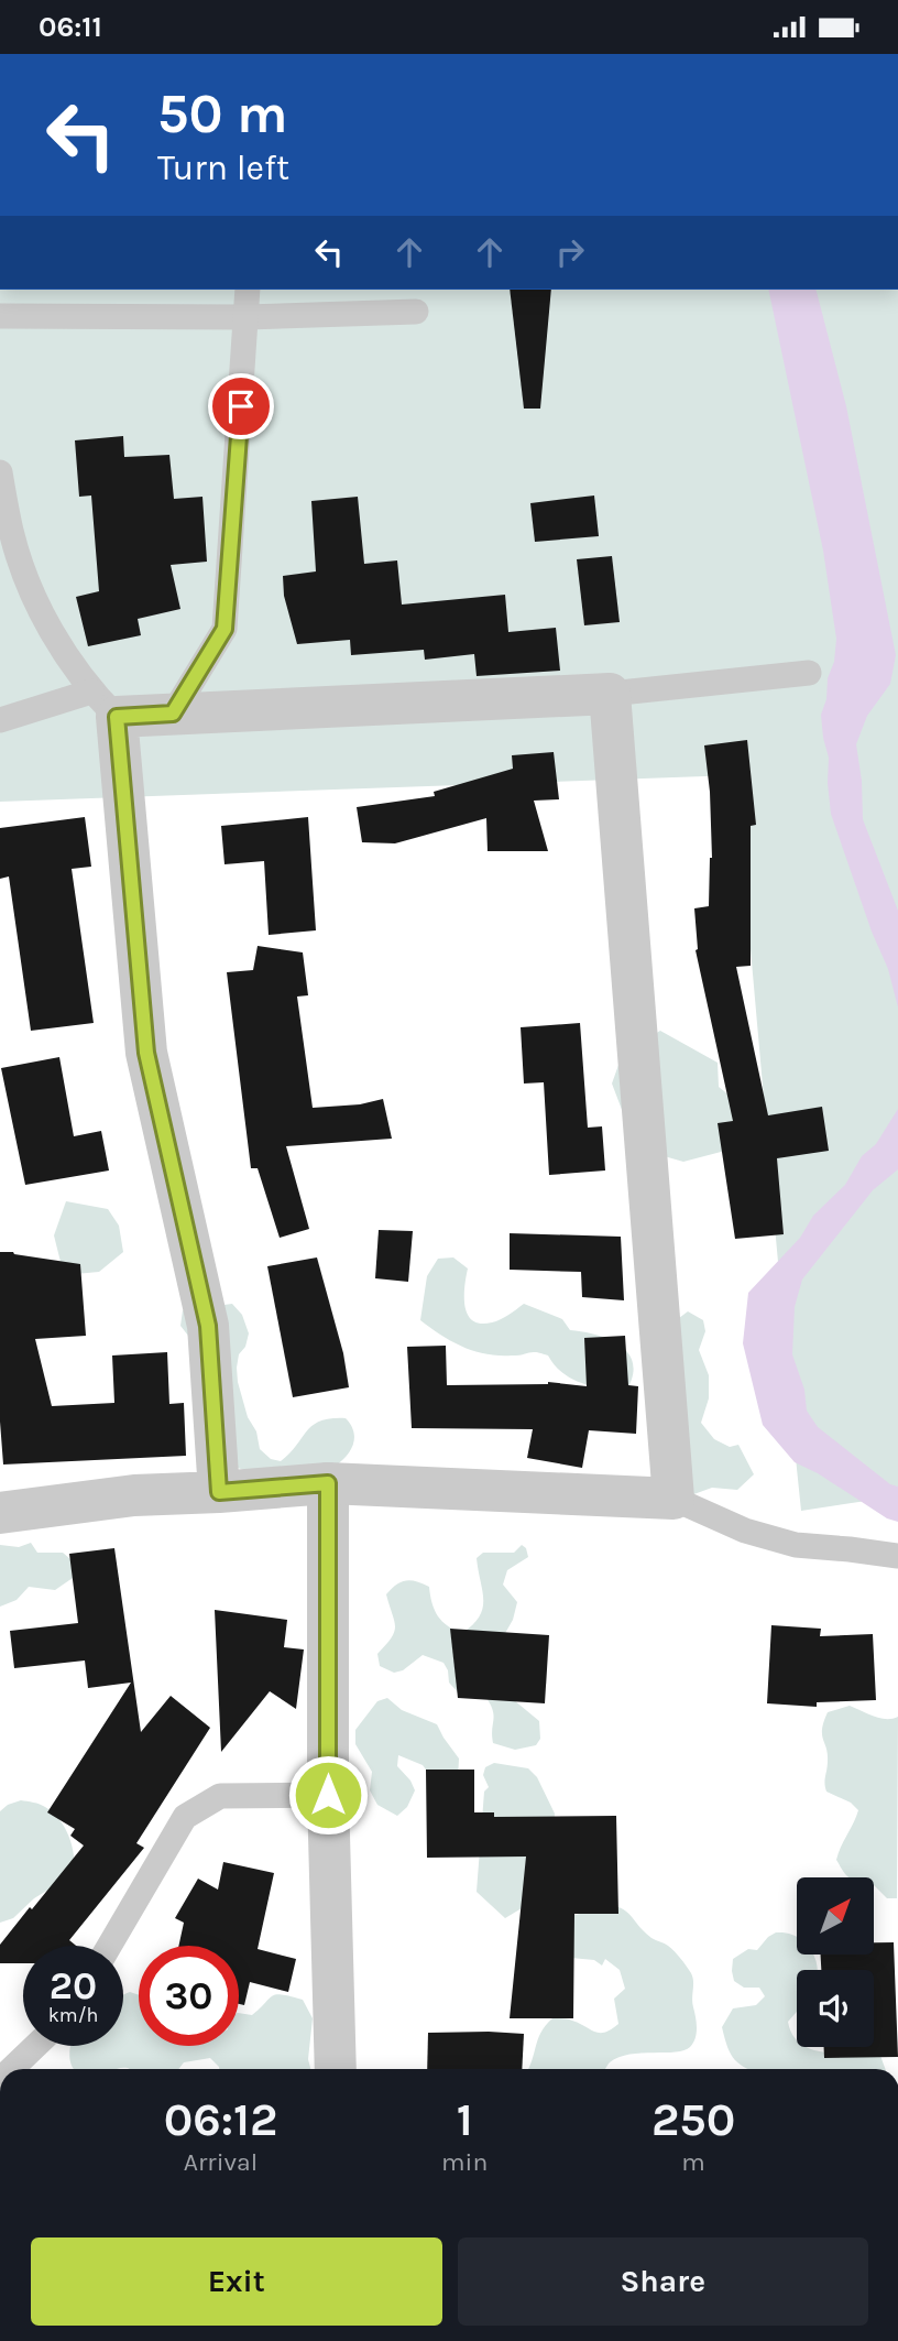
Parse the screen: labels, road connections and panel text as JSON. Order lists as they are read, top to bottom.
{
  "north": "top right",
  "page": {
    "status": "06:11",
    "turn": ["50 m", "Turn left"],
    "speed": "20 km/h",
    "limit": "30",
    "eta": [
      "06:12",
      "Arrival",
      "1",
      "min",
      "250",
      "m"
    ],
    "buttons": ["Exit", "Share"]
  }
}
